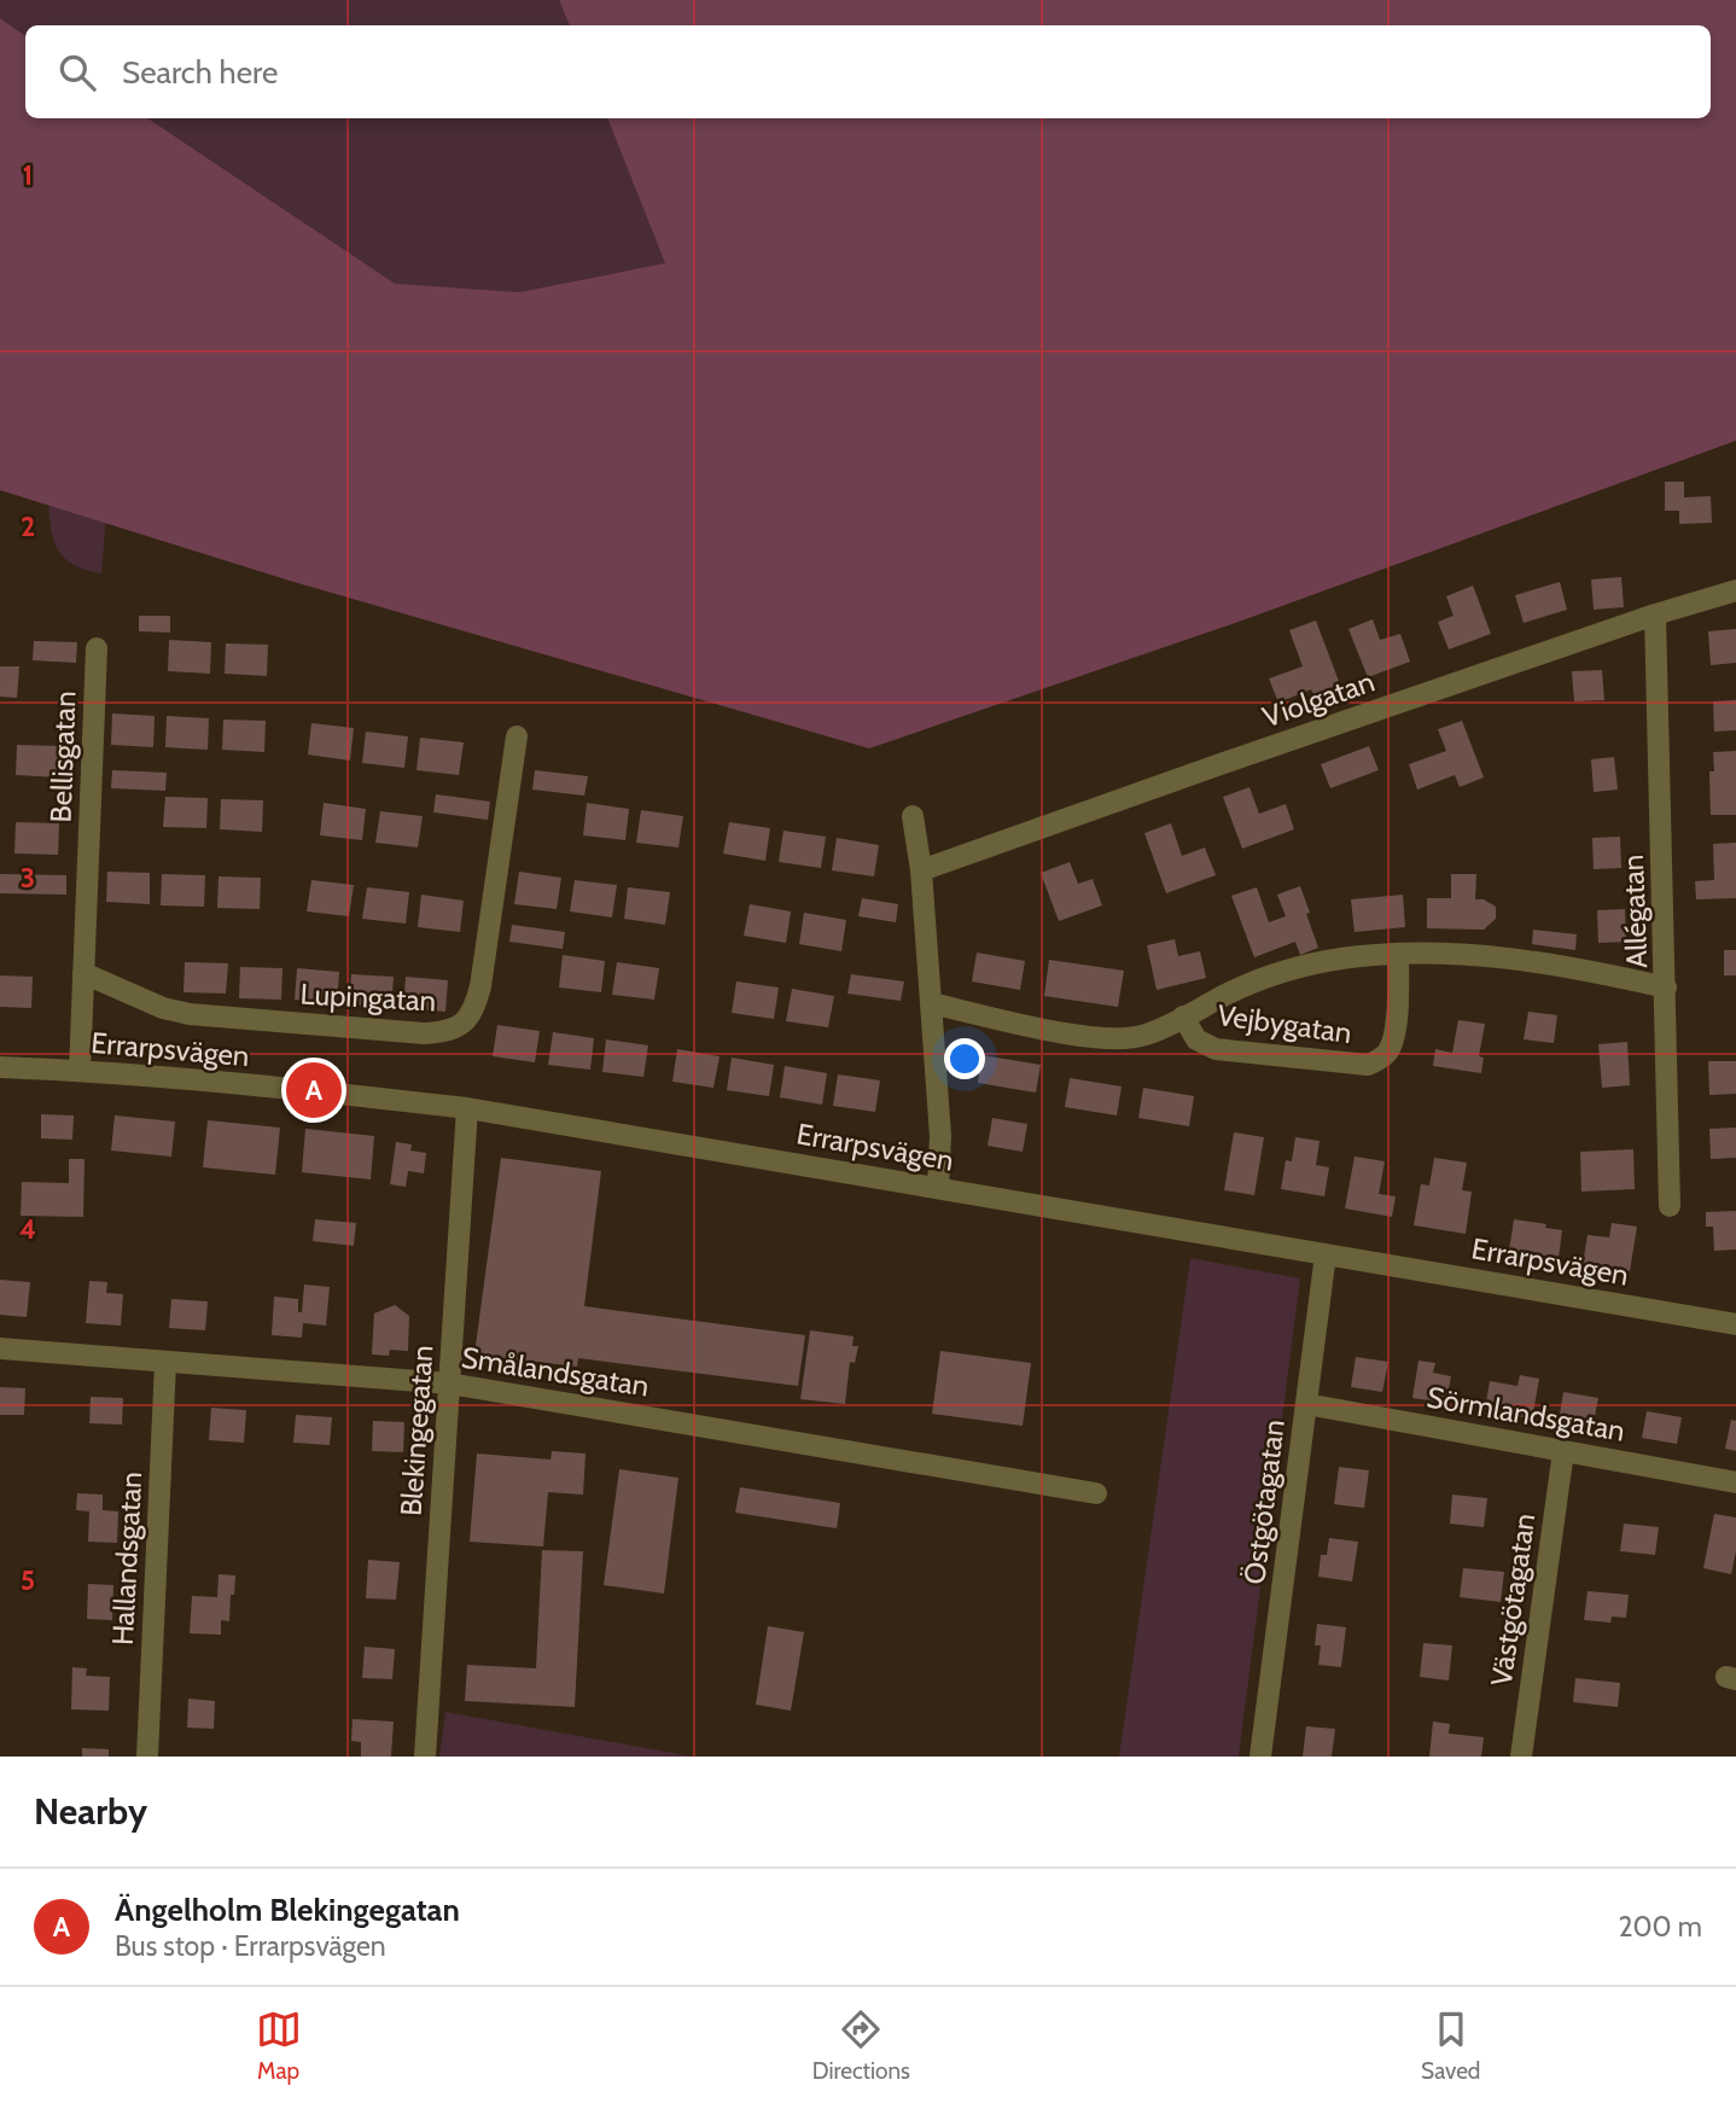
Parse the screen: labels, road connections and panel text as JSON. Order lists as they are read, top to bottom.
{
  "streets": {
    "street": [
      "Violgatan",
      "Bellisgatan",
      "Allégatan",
      "Lupingatan",
      "Vejbygatan",
      "Errarpsvägen",
      "Smålandsgatan",
      "Sörmlandsgatan",
      "Blekingegatan",
      "Östgötagatan",
      "Hallandsgatan",
      "Västgötagatan"
    ]
  },
  "crossings": [
    ["Violgatan", "Allégatan"],
    ["Bellisgatan", "Lupingatan"],
    ["Bellisgatan", "Errarpsvägen"],
    ["Allégatan", "Vejbygatan"],
    ["Errarpsvägen", "Blekingegatan"],
    ["Errarpsvägen", "Östgötagatan"],
    ["Smålandsgatan", "Blekingegatan"],
    ["Smålandsgatan", "Hallandsgatan"],
    ["Sörmlandsgatan", "Östgötagatan"],
    ["Sörmlandsgatan", "Västgötagatan"]
  ],
  "page": {
    "search": "Search here",
    "pins": "A",
    "heading": "Nearby",
    "list": [
      {
        "mark": "A",
        "name": "Ängelholm Blekingegatan",
        "note": "Bus stop · Errarpsvägen",
        "value": "200 m"
      }
    ],
    "nav": ["Map", "Directions", "Saved"]
  },
  "grid": {
    "rows": [
      "1",
      "2",
      "3",
      "4",
      "5"
    ]
  }
}
